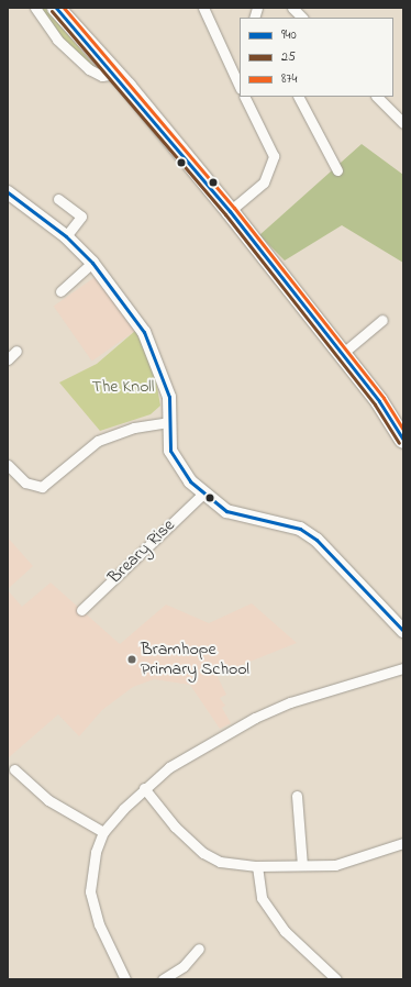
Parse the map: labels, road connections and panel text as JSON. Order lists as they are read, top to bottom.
{
  "streets": {
    "street": ["Breary Rise"]
  },
  "parks": ["The Knoll"],
  "places": ["Bramhope Primary School"],
  "lines": ["transit line 940", "transit line 874", "transit line 25"],
  "legend": ["940", "25", "874"]
}
